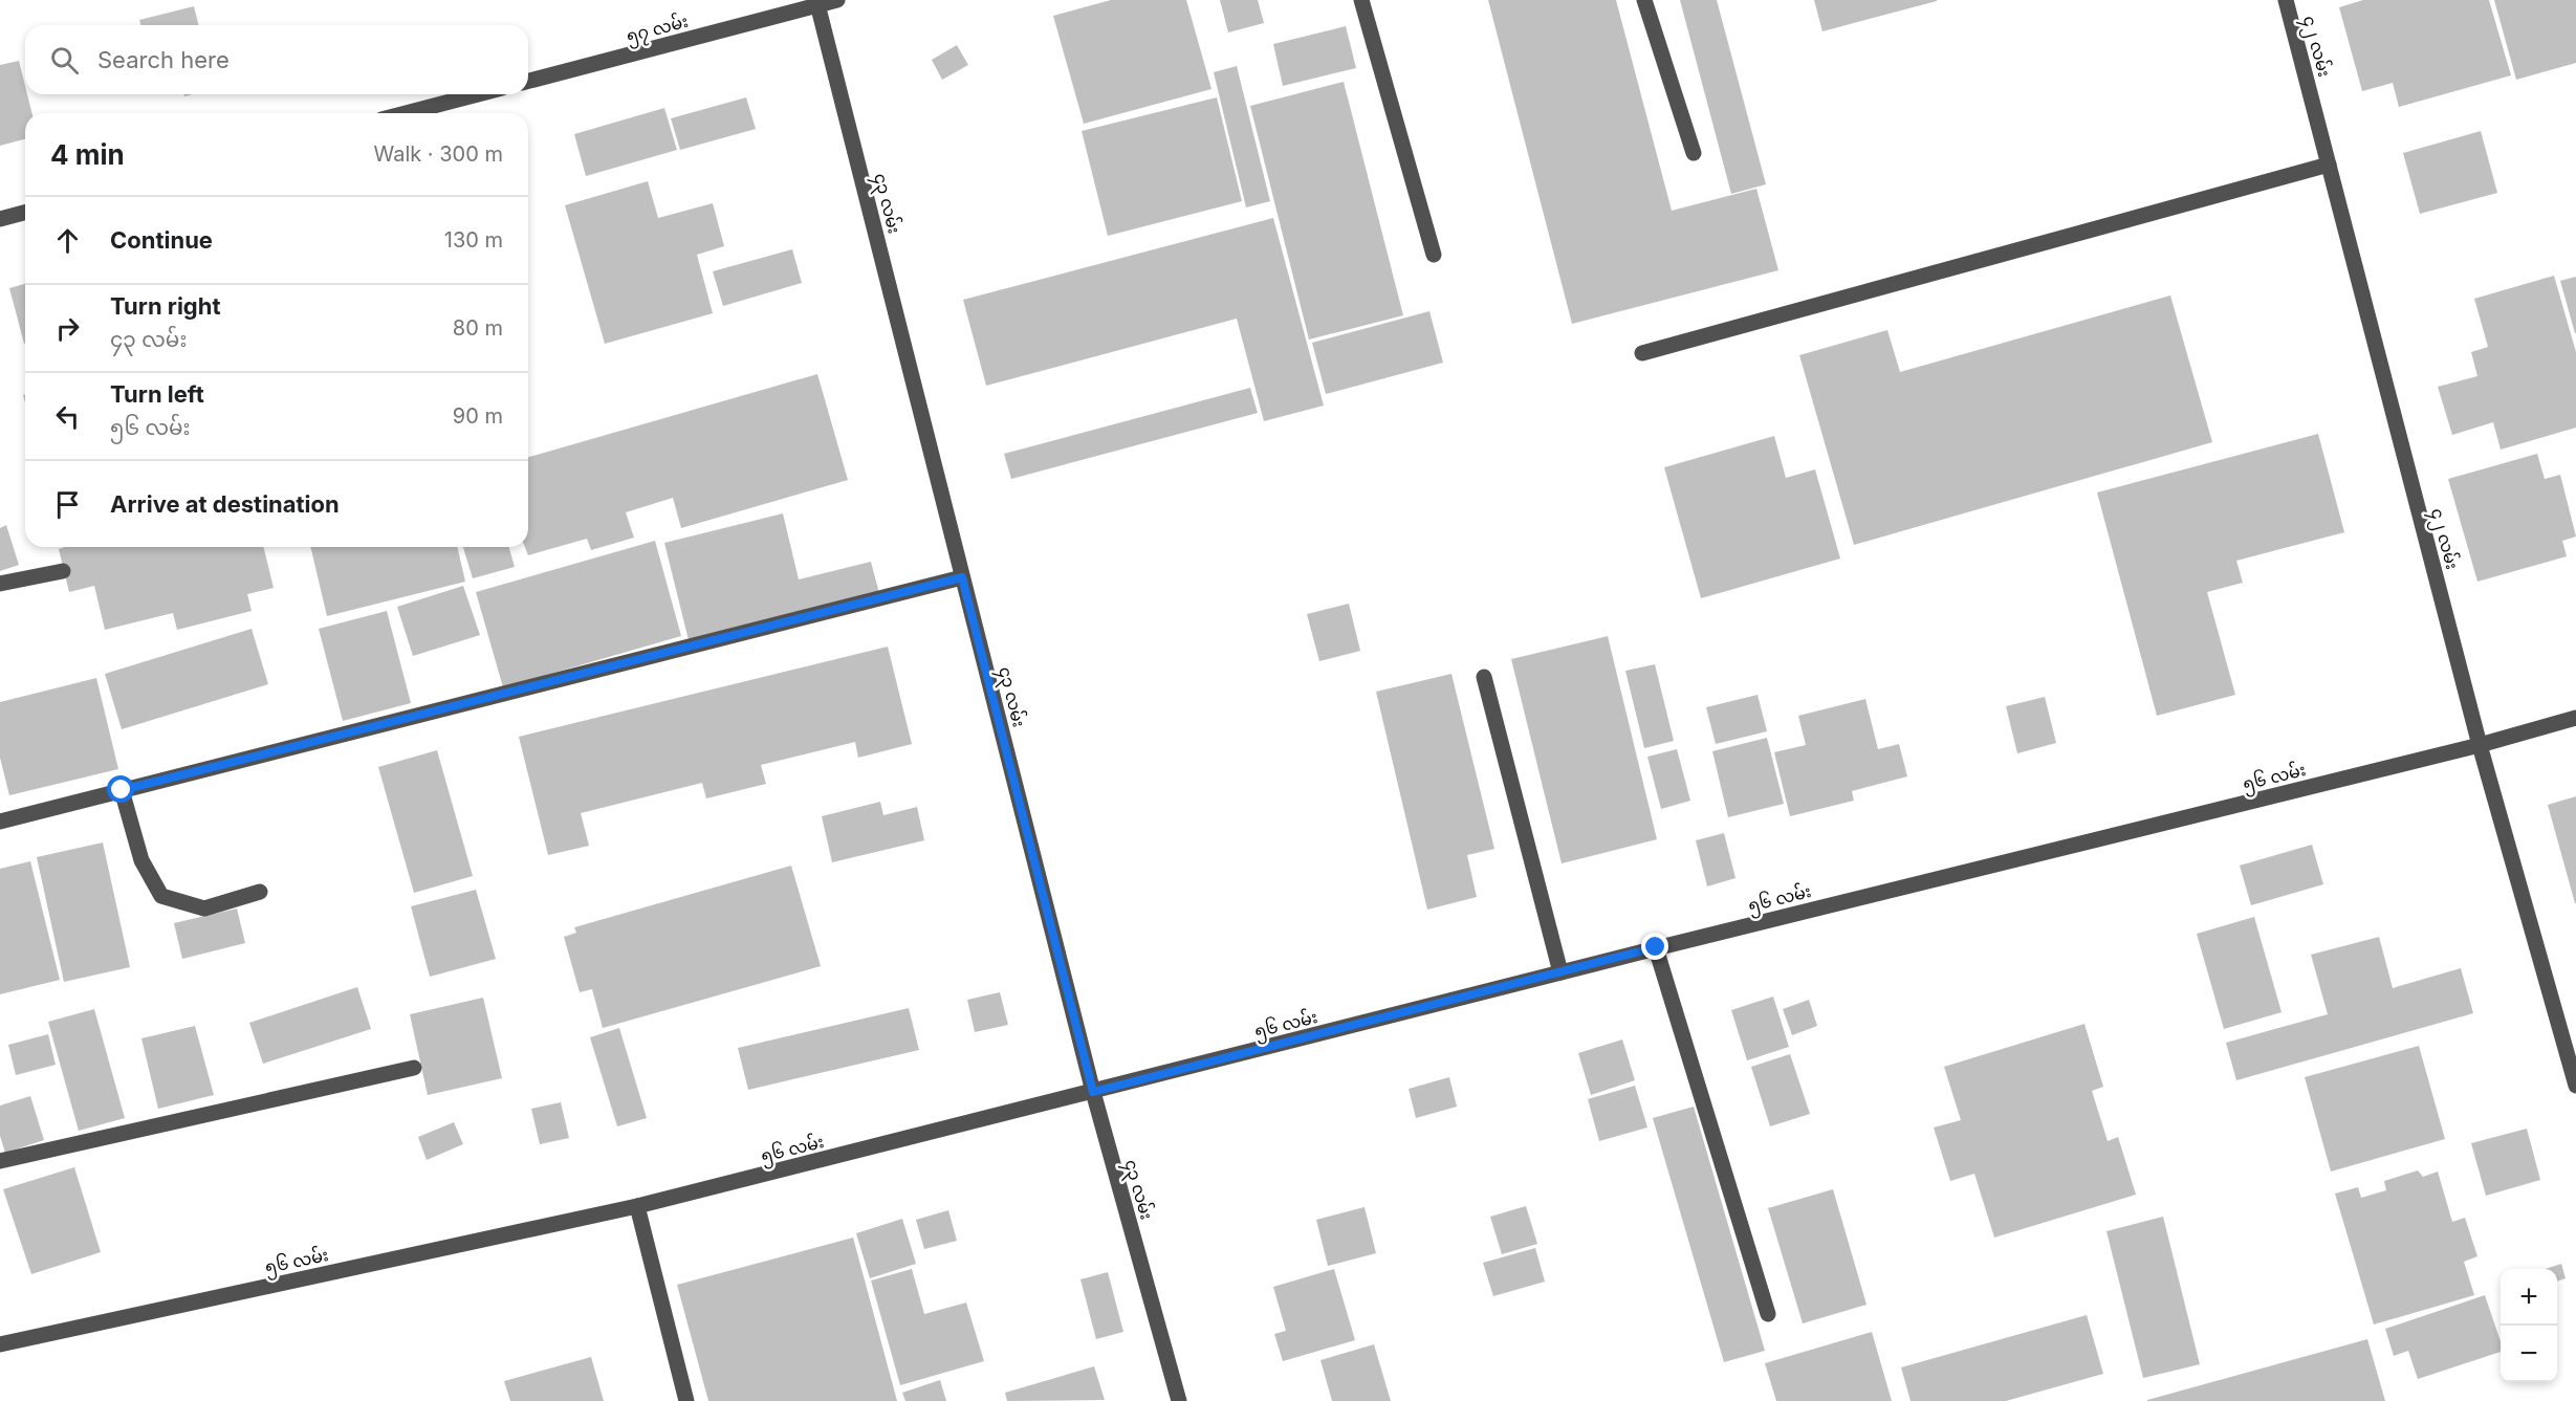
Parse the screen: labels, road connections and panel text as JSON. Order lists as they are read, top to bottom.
{
  "streets": {
    "street": [
      "၅၇ လမ်း",
      "၄၂ လမ်း",
      "၄၃ လမ်း",
      "၅၆ လမ်း"
    ]
  },
  "crossings": [
    ["၅၇ လမ်း", "၄၃ လမ်း"],
    ["၄၂ လမ်း", "၅၆ လမ်း"],
    ["၄၃ လမ်း", "၅၆ လမ်း"]
  ],
  "page": {
    "search": "Search here",
    "heading": ["4 min", "Walk · 300 m"],
    "list": [
      ["Continue", "130 m"],
      ["Turn right", "၄၃ လမ်း", "80 m"],
      ["Turn left", "၅၆ လမ်း", "90 m"],
      "Arrive at destination"
    ],
    "map_buttons": ["+", "−"]
  }
}
